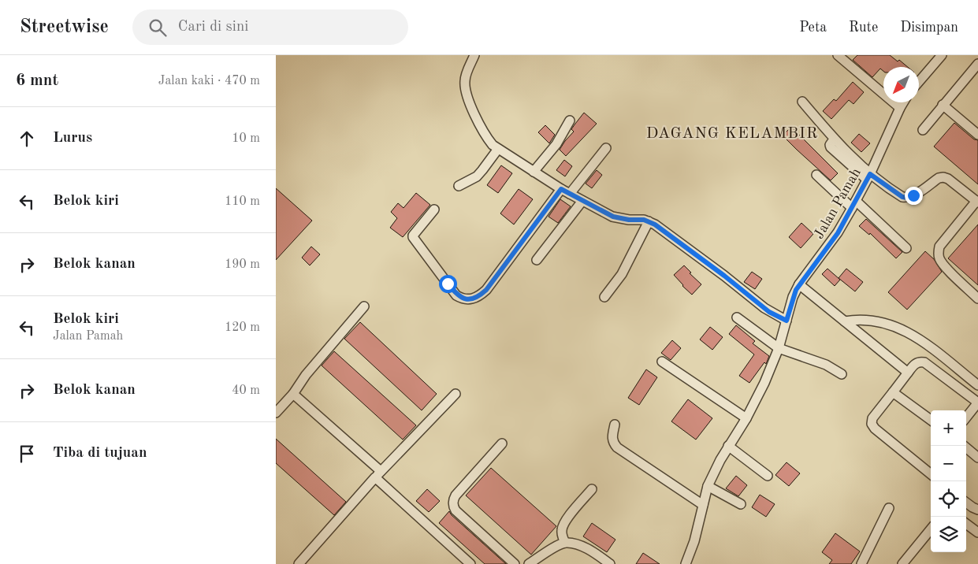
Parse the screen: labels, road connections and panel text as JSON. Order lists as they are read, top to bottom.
{
  "streets": {
    "street": ["Jalan Pamah"]
  },
  "districts": ["DAGANG KELAMBIR"],
  "north": "bottom left",
  "page": {
    "header": "Streetwise",
    "search": "Cari di sini",
    "nav": ["Peta", "Rute", "Disimpan"],
    "heading": ["6 mnt", "Jalan kaki · 470 m"],
    "list": [
      ["Lurus", "10 m"],
      ["Belok kiri", "110 m"],
      ["Belok kanan", "190 m"],
      ["Belok kiri", "Jalan Pamah", "120 m"],
      ["Belok kanan", "40 m"],
      "Tiba di tujuan"
    ],
    "map_buttons": ["+", "−"]
  }
}
